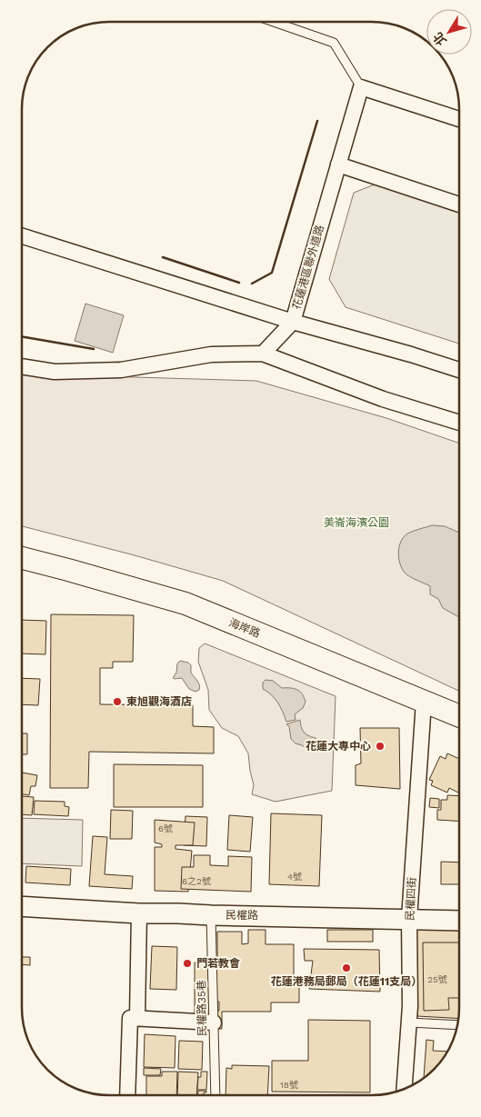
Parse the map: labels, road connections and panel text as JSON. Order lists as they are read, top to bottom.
{
  "streets": {
    "main road": ["海岸路"],
    "street": ["花蓮港區聯外道路", "民權四街", "民權路"],
    "lane": ["民權路35巷"]
  },
  "crossings": [
    ["海岸路", "民權四街"],
    ["民權四街", "民權路"],
    ["民權路", "民權路35巷"]
  ],
  "parks": ["美崙海濱公園"],
  "places": [
    "東旭觀海酒店",
    "花蓮大專中心",
    "門若教會",
    "花蓮港務局郵局（花蓮11支局）"
  ],
  "house_numbers": [
    "6號",
    "4號",
    "6之2號",
    "25號",
    "18號"
  ],
  "north": "bottom left"
}
